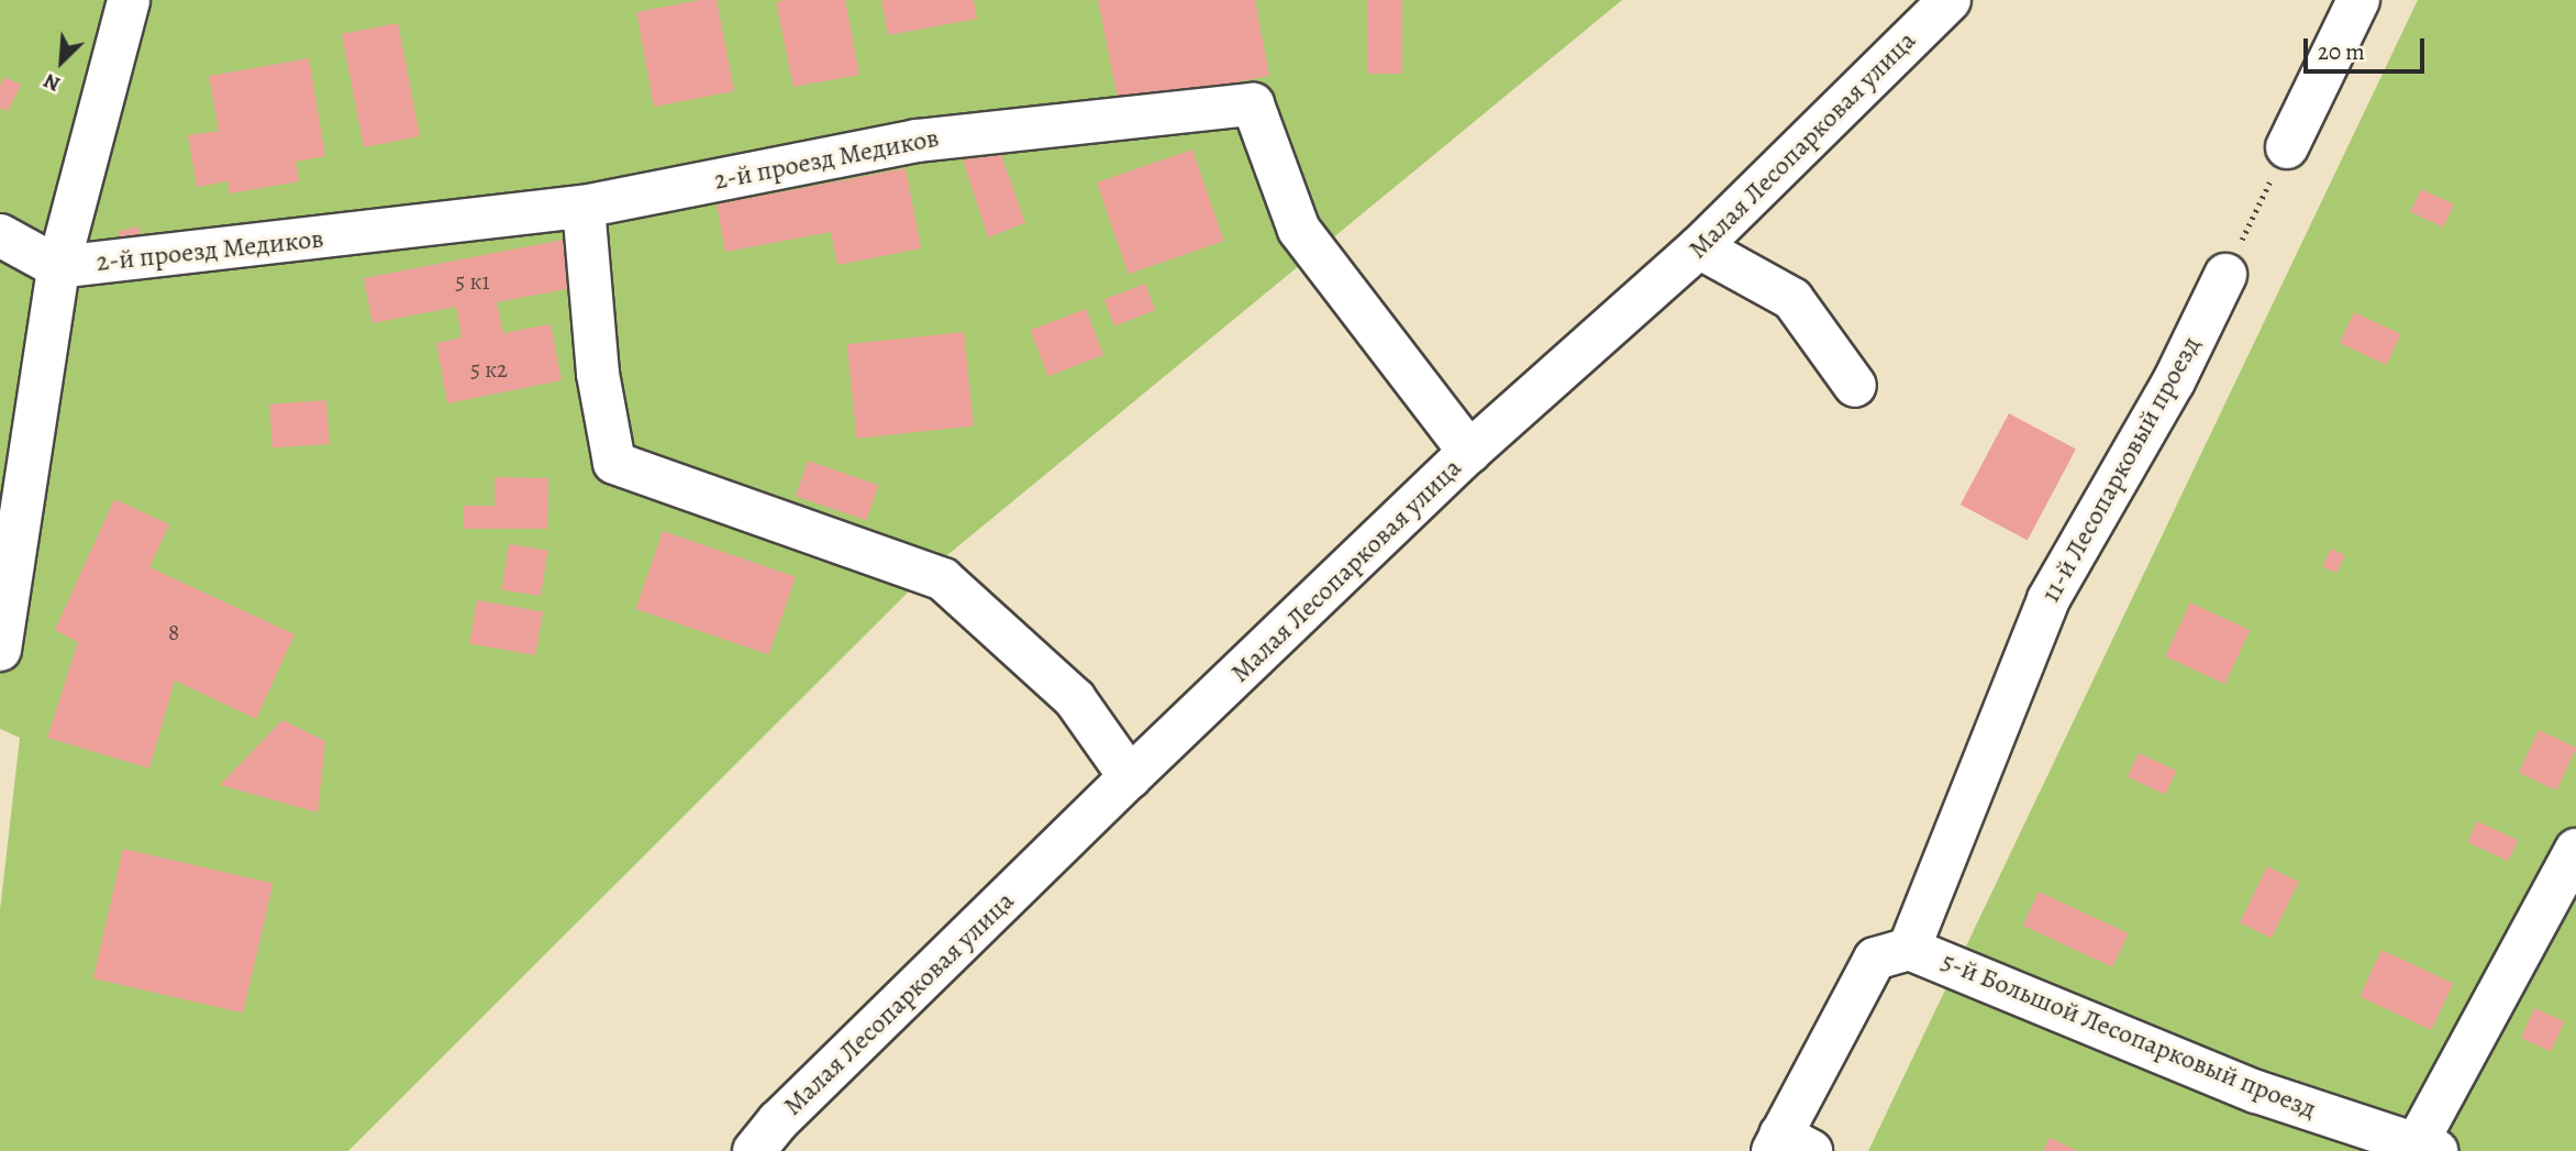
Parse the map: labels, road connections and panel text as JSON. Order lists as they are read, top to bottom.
{
  "streets": {
    "street": [
      "Малая Лесопарковая улица",
      "2-й проезд Медиков",
      "11-й Лесопарковый проезд",
      "5-й Большой Лесопарковый проезд"
    ]
  },
  "crossings": [
    ["Малая Лесопарковая улица", "2-й проезд Медиков"],
    ["11-й Лесопарковый проезд", "5-й Большой Лесопарковый проезд"]
  ],
  "house_numbers": ["5 к1", "5 к2", "8"],
  "scale_bar": "20 m",
  "north": "bottom left"
}
